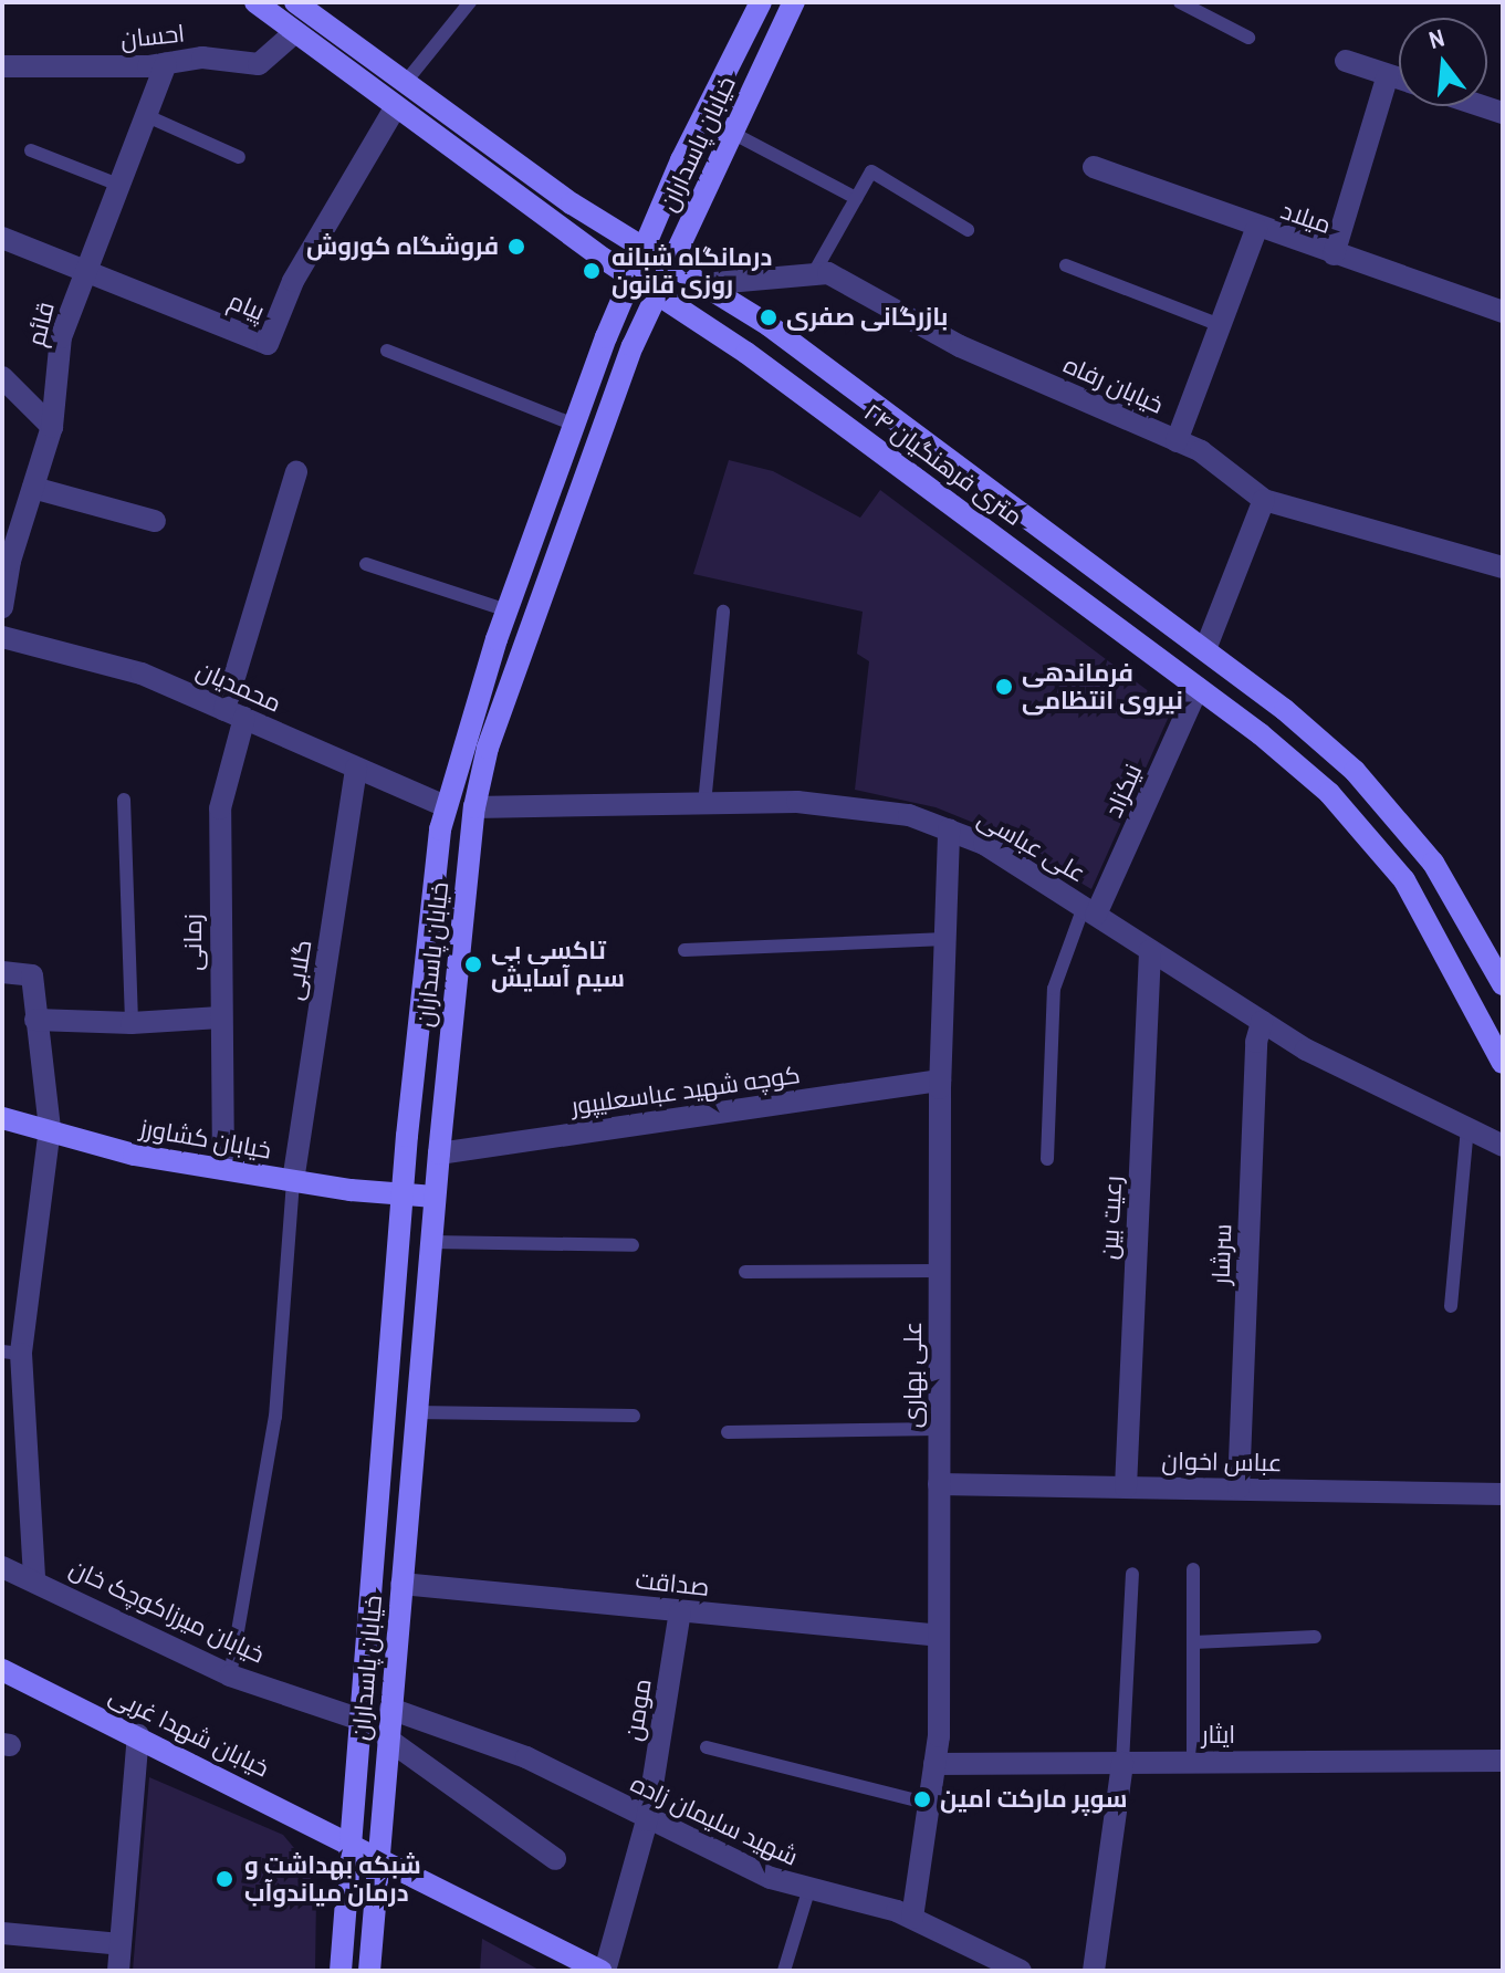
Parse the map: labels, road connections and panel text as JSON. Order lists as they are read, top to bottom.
{
  "streets": {
    "main road": [
      "خیابان پاسداران",
      "۲۴ متری فرهنگیان",
      "خیابان کشاورز",
      "خیابان شهدا غربی"
    ],
    "street": [
      "احسان",
      "میلاد",
      "پیام",
      "قائم",
      "خیابان رفاه",
      "محمدیان",
      "نیکزاد",
      "علی عباسی",
      "زمانی",
      "گلابی",
      "کوچه شهید عباسعلیپور",
      "رعیت بین",
      "سرشار",
      "علی بهاری",
      "عباس اخوان",
      "صداقت",
      "خیابان میرزاکوچک خان",
      "مومن",
      "ایثار",
      "شهید سلیمان زاده"
    ]
  },
  "crossings": [
    ["احسان", "قائم"],
    ["احسان", "۲۴ متری فرهنگیان"],
    ["خیابان پاسداران", "۲۴ متری فرهنگیان"],
    ["خیابان پاسداران", "محمدیان"],
    ["خیابان پاسداران", "علی عباسی"],
    ["خیابان پاسداران", "کوچه شهید عباسعلیپور"],
    ["خیابان پاسداران", "خیابان کشاورز"],
    ["خیابان پاسداران", "صداقت"],
    ["خیابان پاسداران", "خیابان میرزاکوچک خان"],
    ["خیابان پاسداران", "خیابان شهدا غربی"],
    ["خیابان پاسداران", "شهید سلیمان زاده"],
    ["پیام", "قائم"],
    ["پیام", "۲۴ متری فرهنگیان"],
    ["۲۴ متری فرهنگیان", "نیکزاد"],
    ["محمدیان", "زمانی"],
    ["محمدیان", "گلابی"],
    ["نیکزاد", "علی عباسی"],
    ["علی عباسی", "رعیت بین"],
    ["علی عباسی", "سرشار"],
    ["علی عباسی", "علی بهاری"],
    ["زمانی", "خیابان کشاورز"],
    ["گلابی", "خیابان کشاورز"],
    ["کوچه شهید عباسعلیپور", "علی بهاری"],
    ["رعیت بین", "عباس اخوان"],
    ["سرشار", "عباس اخوان"],
    ["علی بهاری", "عباس اخوان"],
    ["علی بهاری", "صداقت"],
    ["علی بهاری", "ایثار"],
    ["علی بهاری", "شهید سلیمان زاده"],
    ["صداقت", "مومن"],
    ["مومن", "خیابان شهدا غربی"],
    ["مومن", "شهید سلیمان زاده"]
  ],
  "places": [
    "فروشگاه کوروش",
    "درمانگاه شبانه روزی قانون",
    "بازرگانی صفری",
    "فرماندهی نیروی انتظامی",
    "تاکسی بی سیم آسایش",
    "سوپر مارکت امین",
    "شبکه بهداشت و درمان میاندوآب"
  ],
  "north": "top"
}
